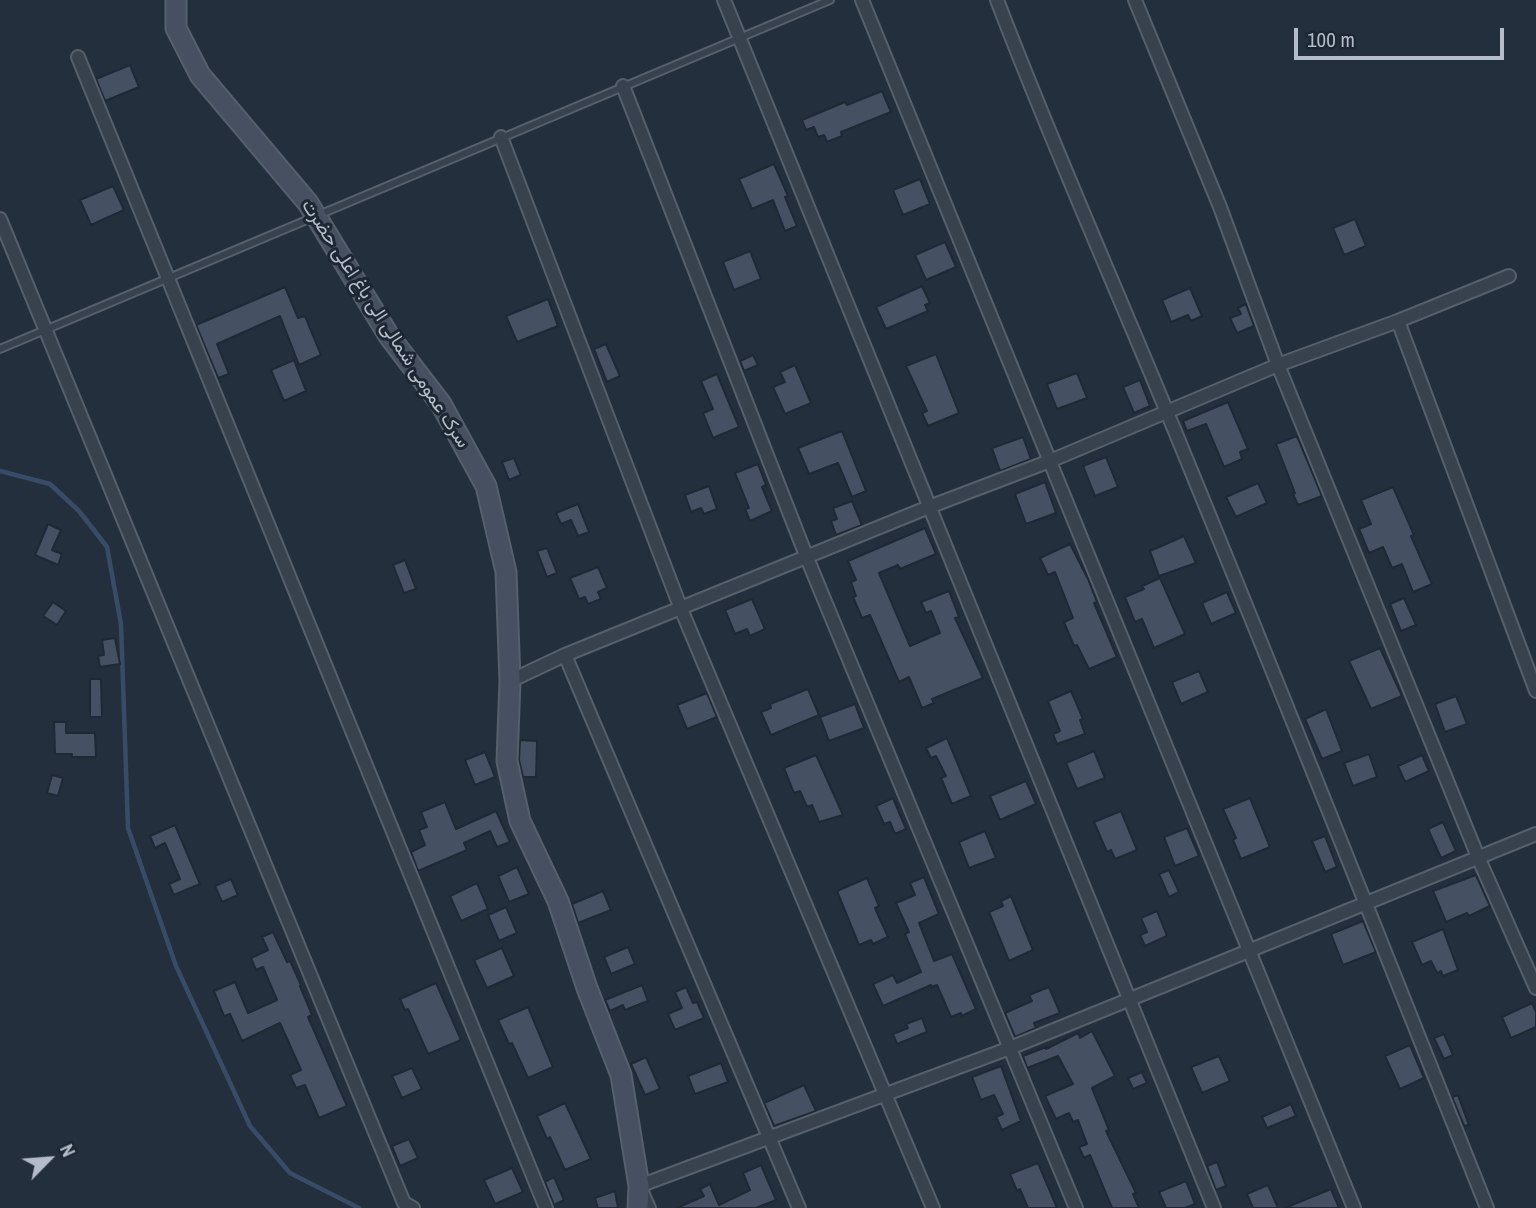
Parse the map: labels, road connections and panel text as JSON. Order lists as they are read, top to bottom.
{
  "streets": {
    "street": ["سرک عمومی شمالی الی باغ اعلی حضرت"]
  },
  "scale_bar": "100 m",
  "north": "top right"
}
